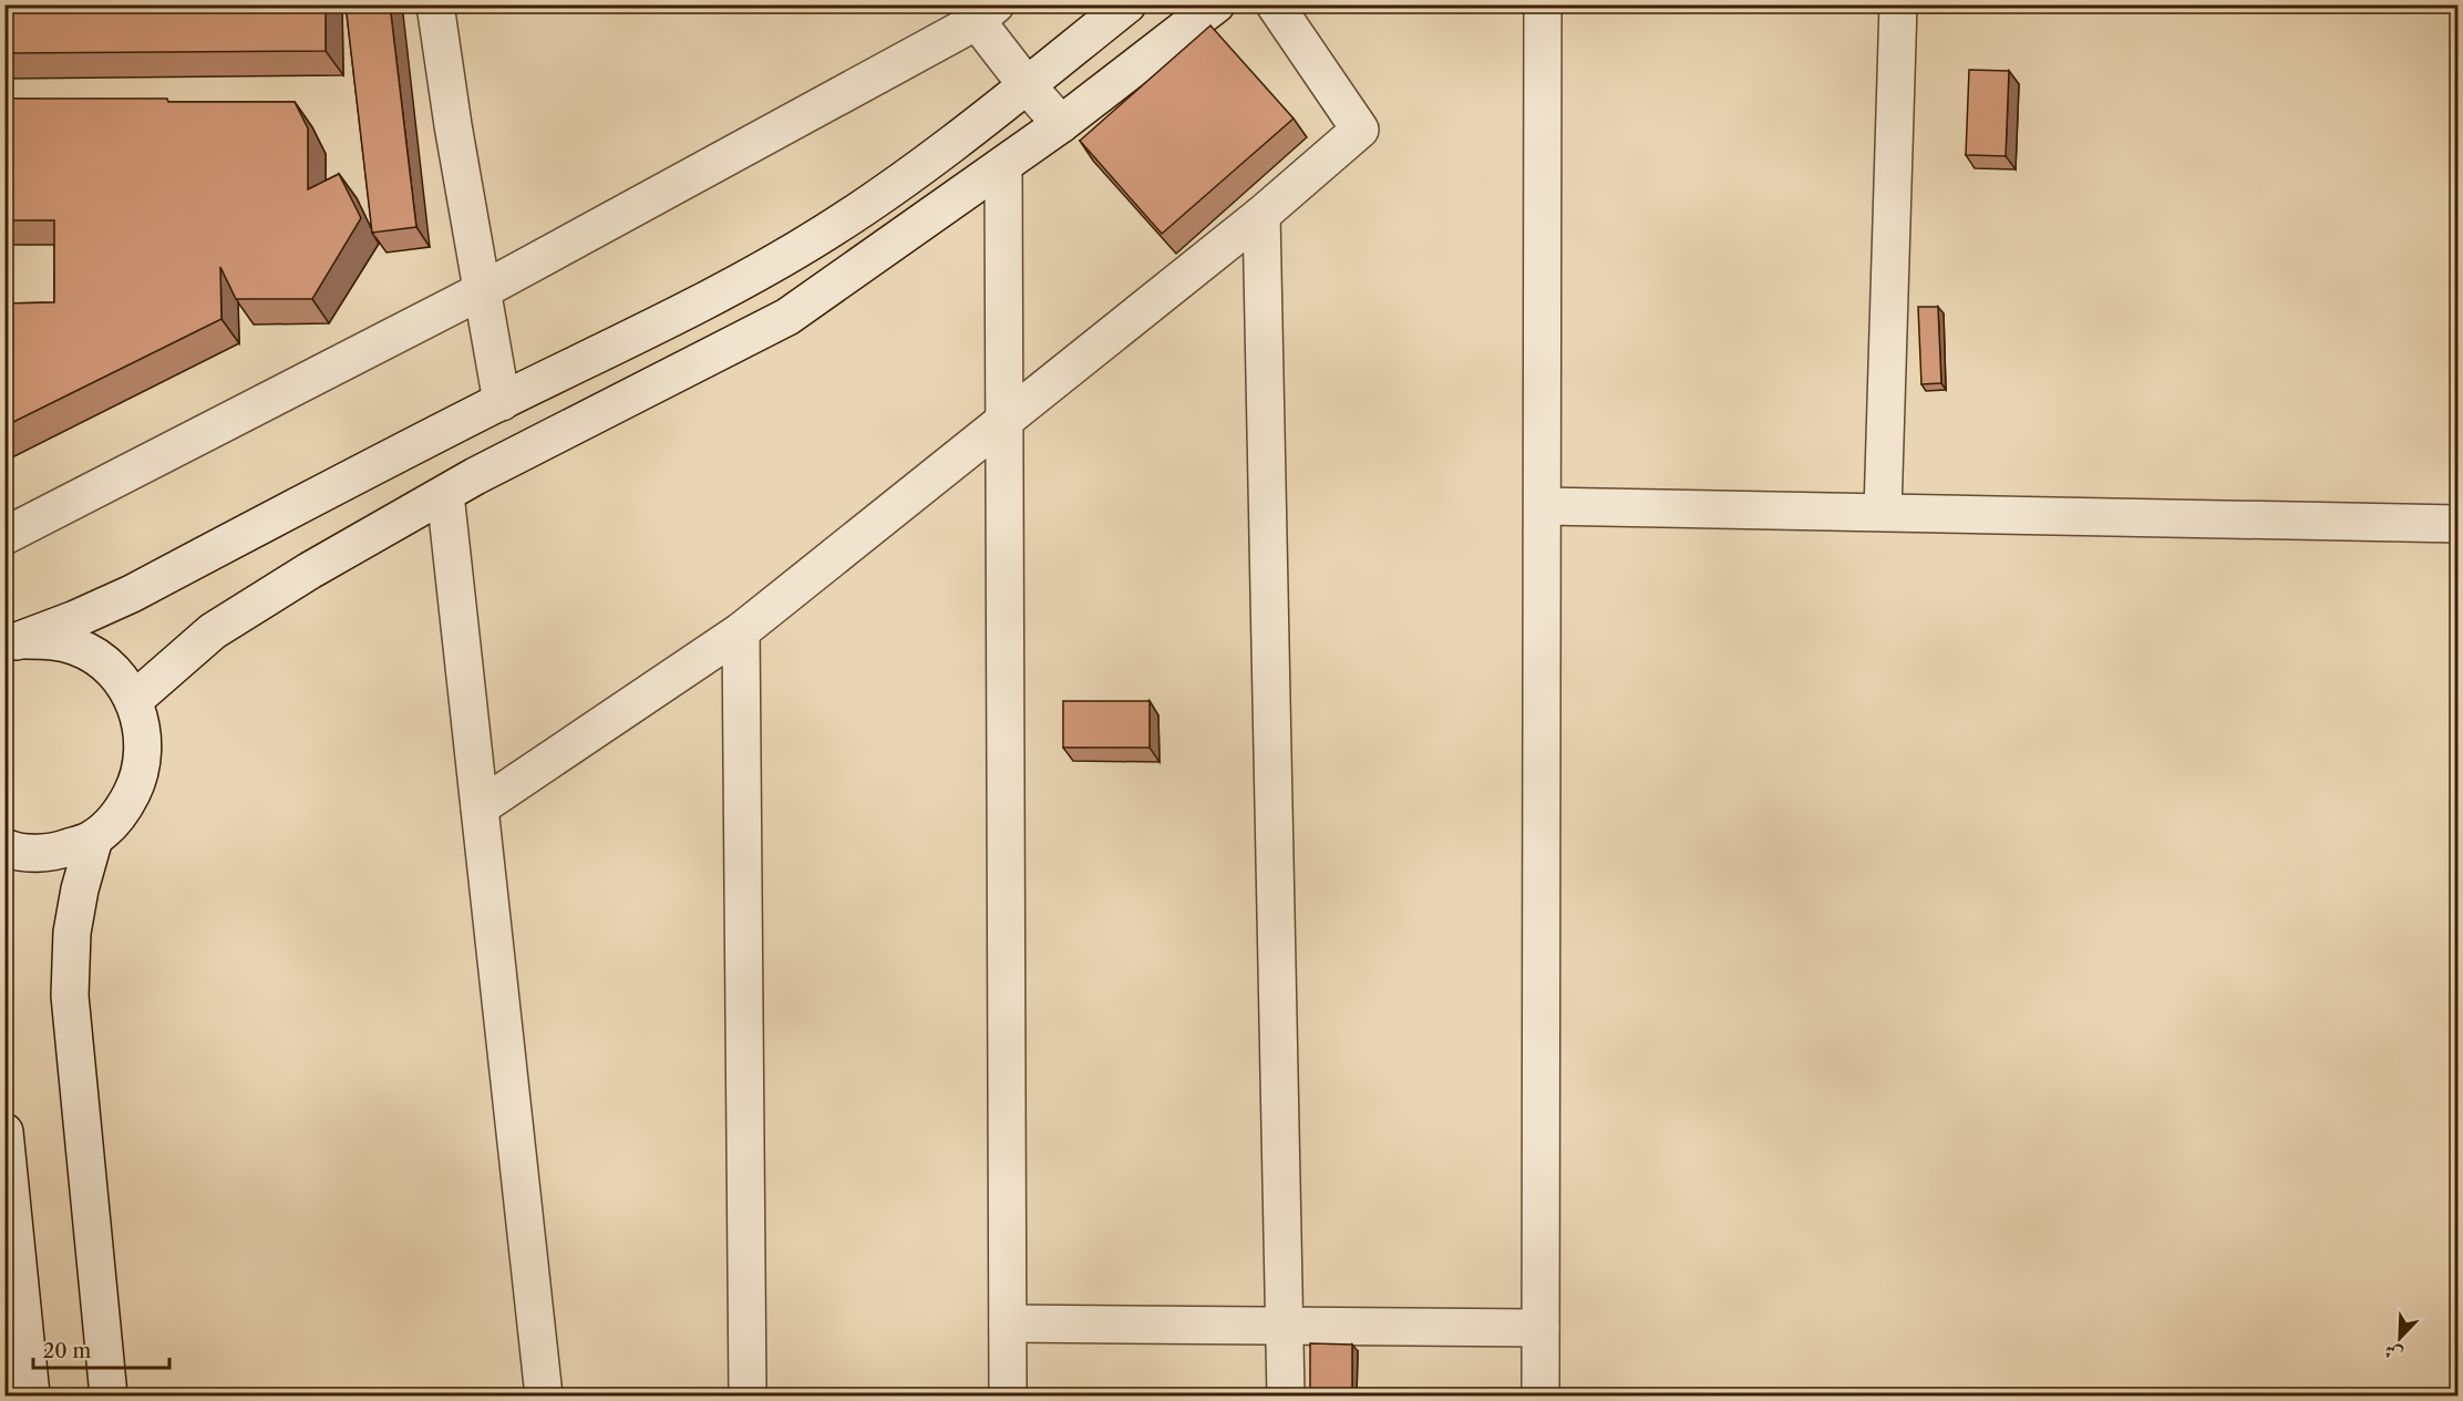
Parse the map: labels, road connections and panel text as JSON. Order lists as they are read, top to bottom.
{
  "scale_bar": "20 m",
  "north": "bottom left"
}
